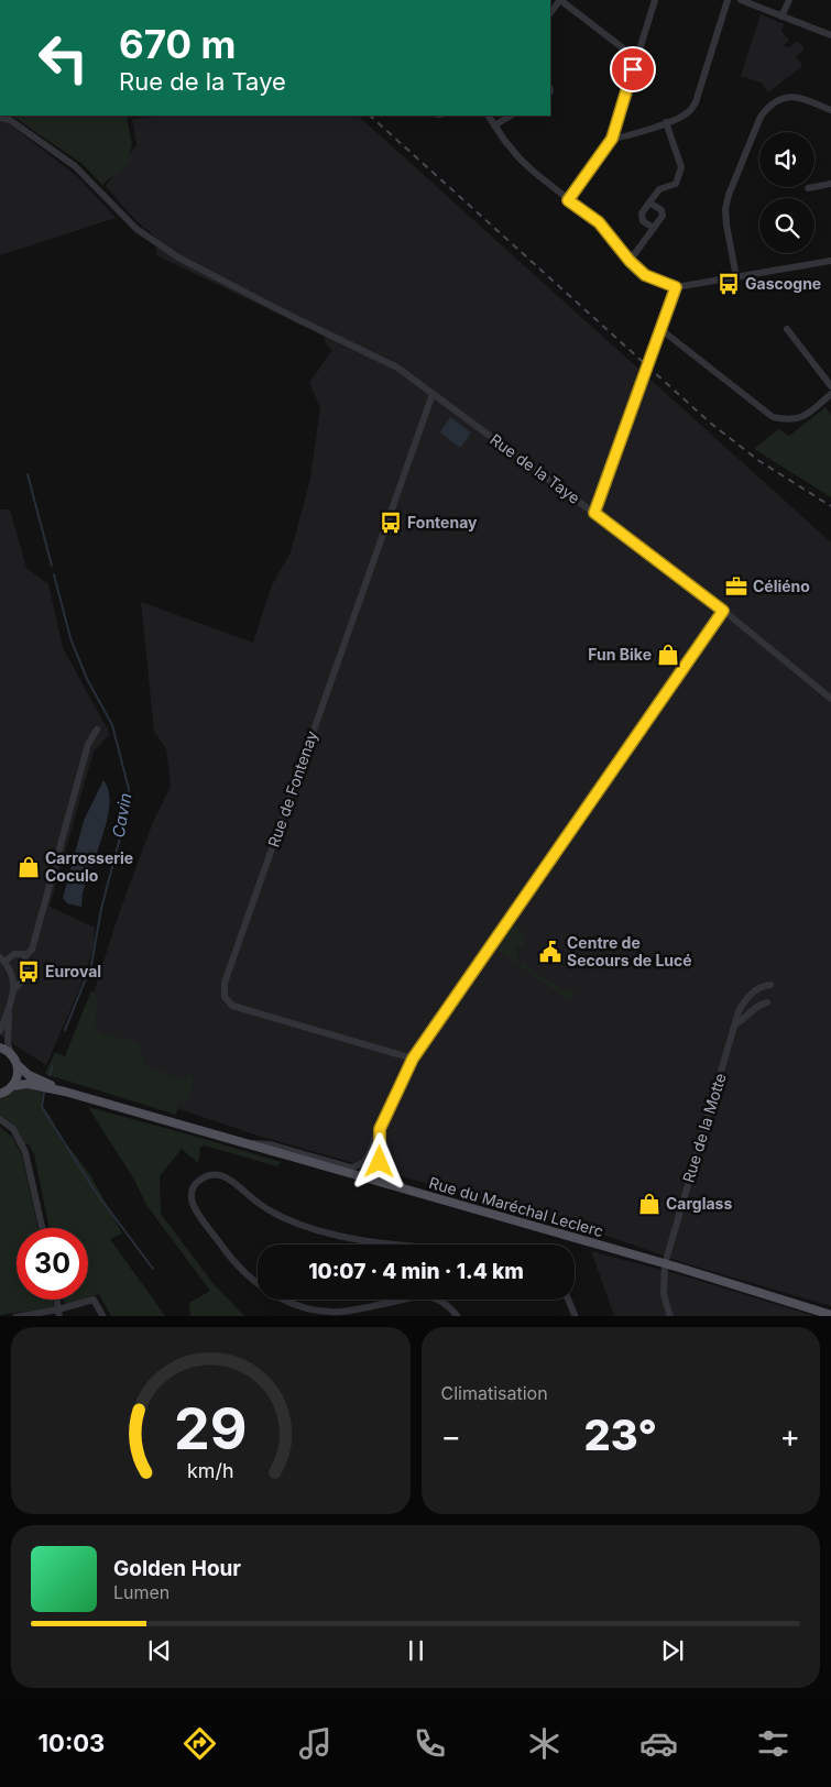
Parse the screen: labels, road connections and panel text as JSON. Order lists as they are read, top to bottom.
{
  "streets": {
    "main road": ["Rue du Maréchal Leclerc"],
    "street": ["Rue de la Taye", "Rue de Fontenay", "Rue de la Motte"]
  },
  "crossings": [
    ["Rue de la Taye", "Rue de Fontenay"],
    ["Rue de la Motte", "Rue du Maréchal Leclerc"]
  ],
  "water": ["Cavin"],
  "places": {
    "bus stop": ["Gascogne", "Fontenay", "Euroval"],
    "office": ["Céliéno"],
    "shop": ["Fun Bike", "Carrosserie Coculo", "Carglass"],
    "public building": ["Centre de Secours de Lucé"]
  },
  "page": {
    "turn": ["670 m", "Rue de la Taye"],
    "limit": "30",
    "trip": "10:07 · 4 min · 1.4 km",
    "tile": "Climatisation",
    "heat": ["−", "23°", "+"],
    "song": ["Golden Hour", "Lumen"],
    "tabs": "10:03",
    "gauge": ["29", "km/h"]
  }
}
